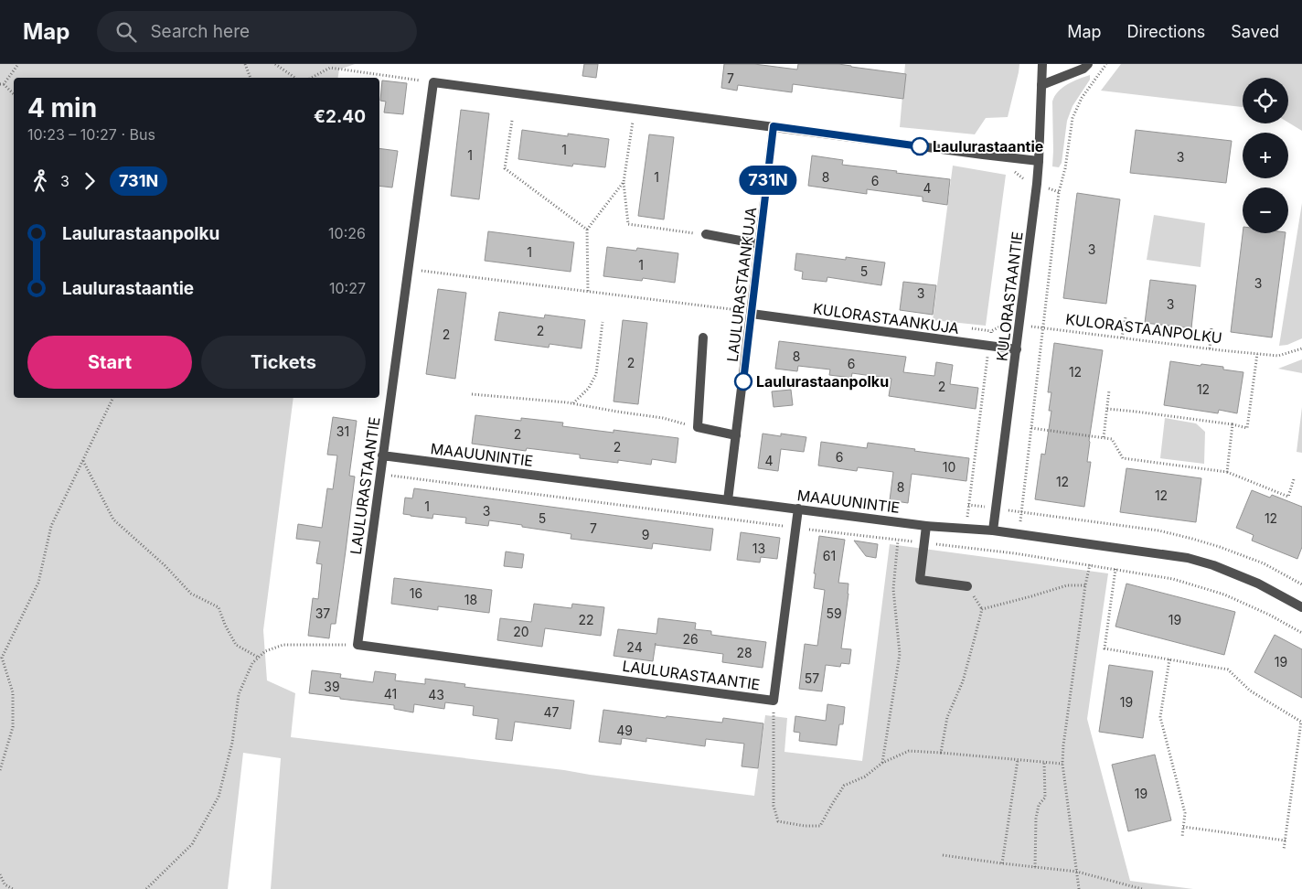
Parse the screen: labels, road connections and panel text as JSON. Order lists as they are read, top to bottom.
{
  "streets": {
    "street": [
      "LAULURASTAANKUJA",
      "KULORASTAANTIE",
      "KULORASTAANKUJA",
      "MAAUUNINTIE",
      "LAULURASTAANTIE"
    ],
    "path": ["KULORASTAANPOLKU"]
  },
  "crossings": [
    ["LAULURASTAANKUJA", "KULORASTAANKUJA"],
    ["LAULURASTAANKUJA", "MAAUUNINTIE"],
    ["KULORASTAANTIE", "KULORASTAANKUJA"],
    ["KULORASTAANTIE", "KULORASTAANPOLKU"],
    ["KULORASTAANTIE", "MAAUUNINTIE"],
    ["MAAUUNINTIE", "LAULURASTAANTIE"]
  ],
  "places": ["Laulurastaantie", "Laulurastaanpolku"],
  "lines": ["bus line 731N"],
  "house_numbers": [
    "7",
    "1",
    "1",
    "3",
    "1",
    "8",
    "6",
    "4",
    "3",
    "1",
    "1",
    "5",
    "3",
    "3",
    "3",
    "2",
    "2",
    "8",
    "2",
    "6",
    "12",
    "2",
    "12",
    "31",
    "2",
    "2",
    "6",
    "4",
    "10",
    "12",
    "8",
    "12",
    "1",
    "3",
    "5",
    "12",
    "7",
    "9",
    "13",
    "61",
    "16",
    "18",
    "37",
    "59",
    "22",
    "19",
    "20",
    "26",
    "24",
    "28",
    "19",
    "57",
    "39",
    "41",
    "43",
    "19",
    "47",
    "49",
    "19"
  ],
  "page": {
    "header": "Map",
    "search": "Search here",
    "nav": ["Map", "Directions", "Saved"],
    "on_map": "731N",
    "map_buttons": ["+", "−"],
    "heading": ["4 min", "10:23 – 10:27 · Bus", "€2.40"],
    "legs": ["3", "731N"],
    "list": [
      {
        "name": "Laulurastaanpolku",
        "value": "10:26"
      },
      {
        "name": "Laulurastaantie",
        "value": "10:27"
      }
    ],
    "buttons": ["Start", "Tickets"]
  }
}
